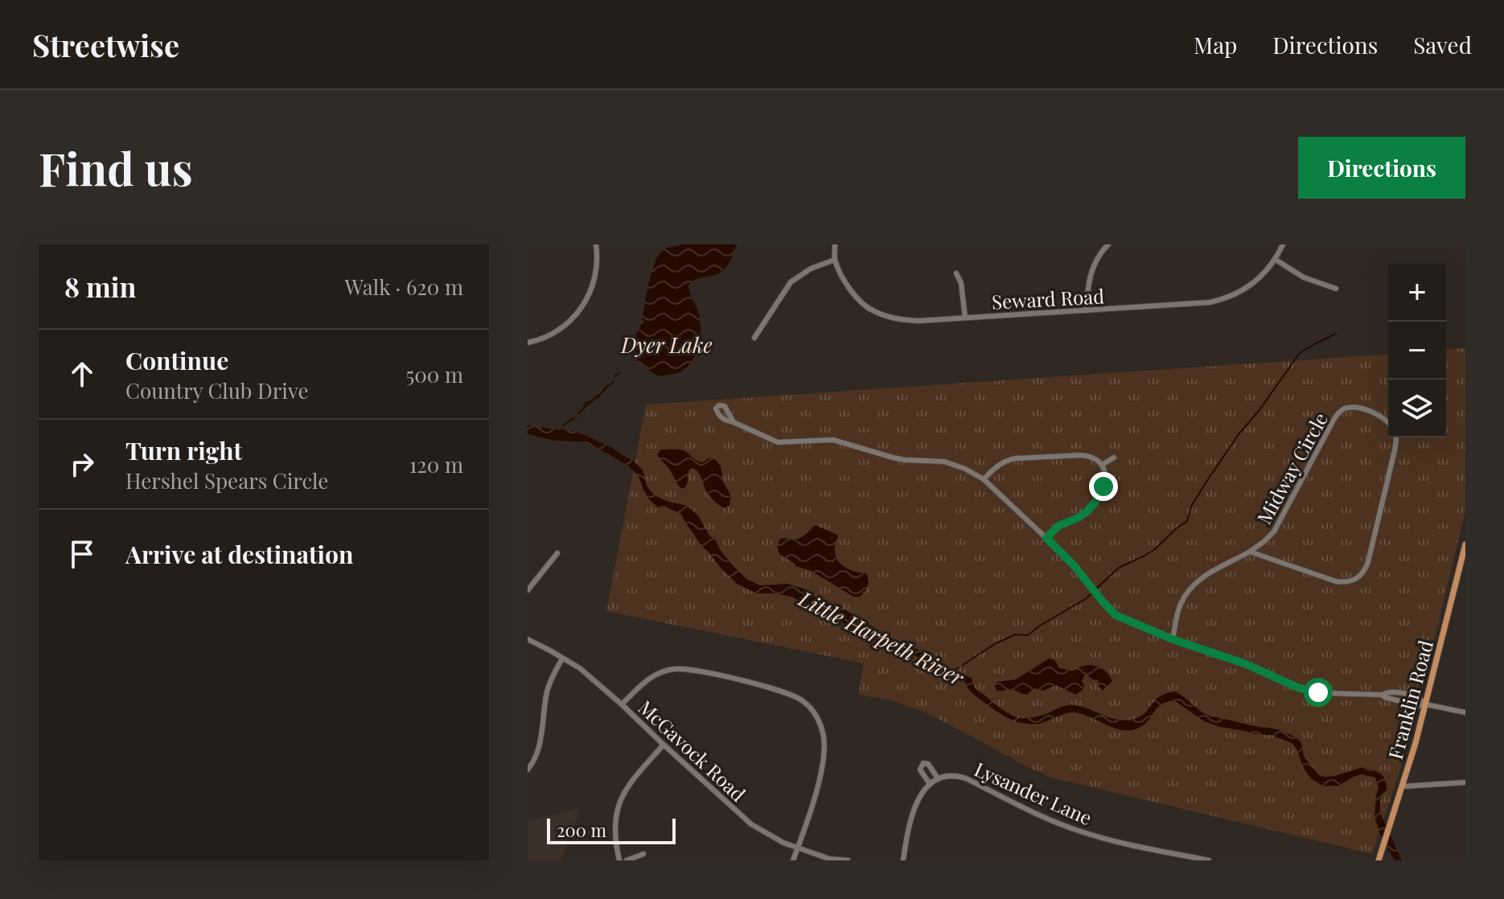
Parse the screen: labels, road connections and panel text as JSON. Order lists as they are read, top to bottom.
{
  "streets": {
    "main road": ["Franklin Road"],
    "street": [
      "Seward Road",
      "Midway Circle",
      "McGavock Road",
      "Lysander Lane"
    ]
  },
  "water": ["Dyer Lake", "Little Harpeth River"],
  "scale_bar": "200 m",
  "page": {
    "header": "Streetwise",
    "nav": ["Map", "Directions", "Saved"],
    "buttons": "Directions",
    "title": "Find us",
    "heading": ["8 min", "Walk · 620 m"],
    "map_buttons": ["+", "−"],
    "list": [
      ["Continue", "Country Club Drive", "500 m"],
      ["Turn right", "Hershel Spears Circle", "120 m"],
      "Arrive at destination"
    ],
    "scale": "200 m"
  }
}
